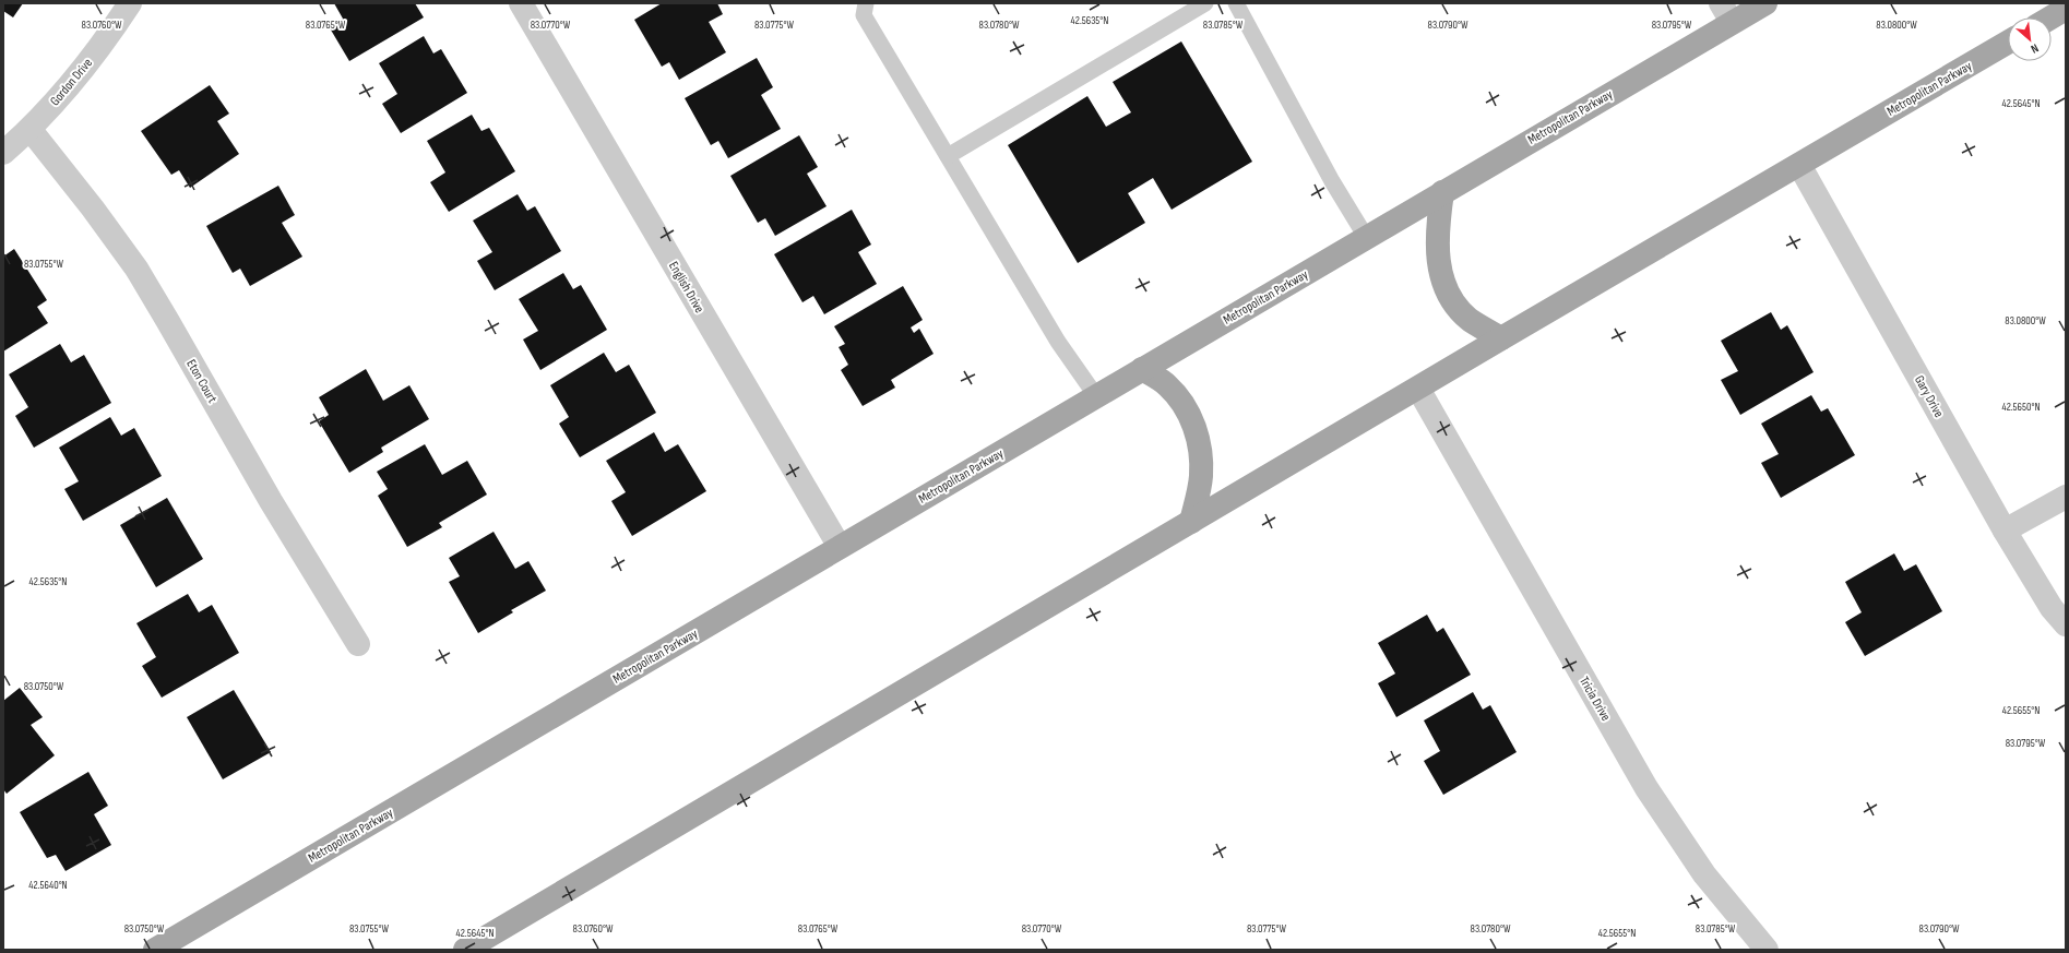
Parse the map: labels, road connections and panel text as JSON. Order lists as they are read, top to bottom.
{
  "streets": {
    "main road": ["Metropolitan Parkway"],
    "street": [
      "Gordon Drive",
      "English Drive",
      "Eton Court",
      "Gary Drive",
      "Tricia Drive"
    ]
  },
  "crossings": [
    ["Gordon Drive", "Eton Court"],
    ["Metropolitan Parkway", "English Drive"],
    ["Metropolitan Parkway", "Gary Drive"],
    ["Metropolitan Parkway", "Tricia Drive"]
  ],
  "north": "bottom right",
  "coordinates": [
    "42.5635°N",
    "83.0760°W",
    "83.0765°W",
    "83.0770°W",
    "83.0775°W",
    "83.0780°W",
    "83.0785°W",
    "83.0790°W",
    "83.0800°W",
    "83.0795°W",
    "42.5645°N",
    "83.0755°W",
    "42.5650°N",
    "83.0750°W",
    "42.5655°N",
    "42.5640°N"
  ]
}
